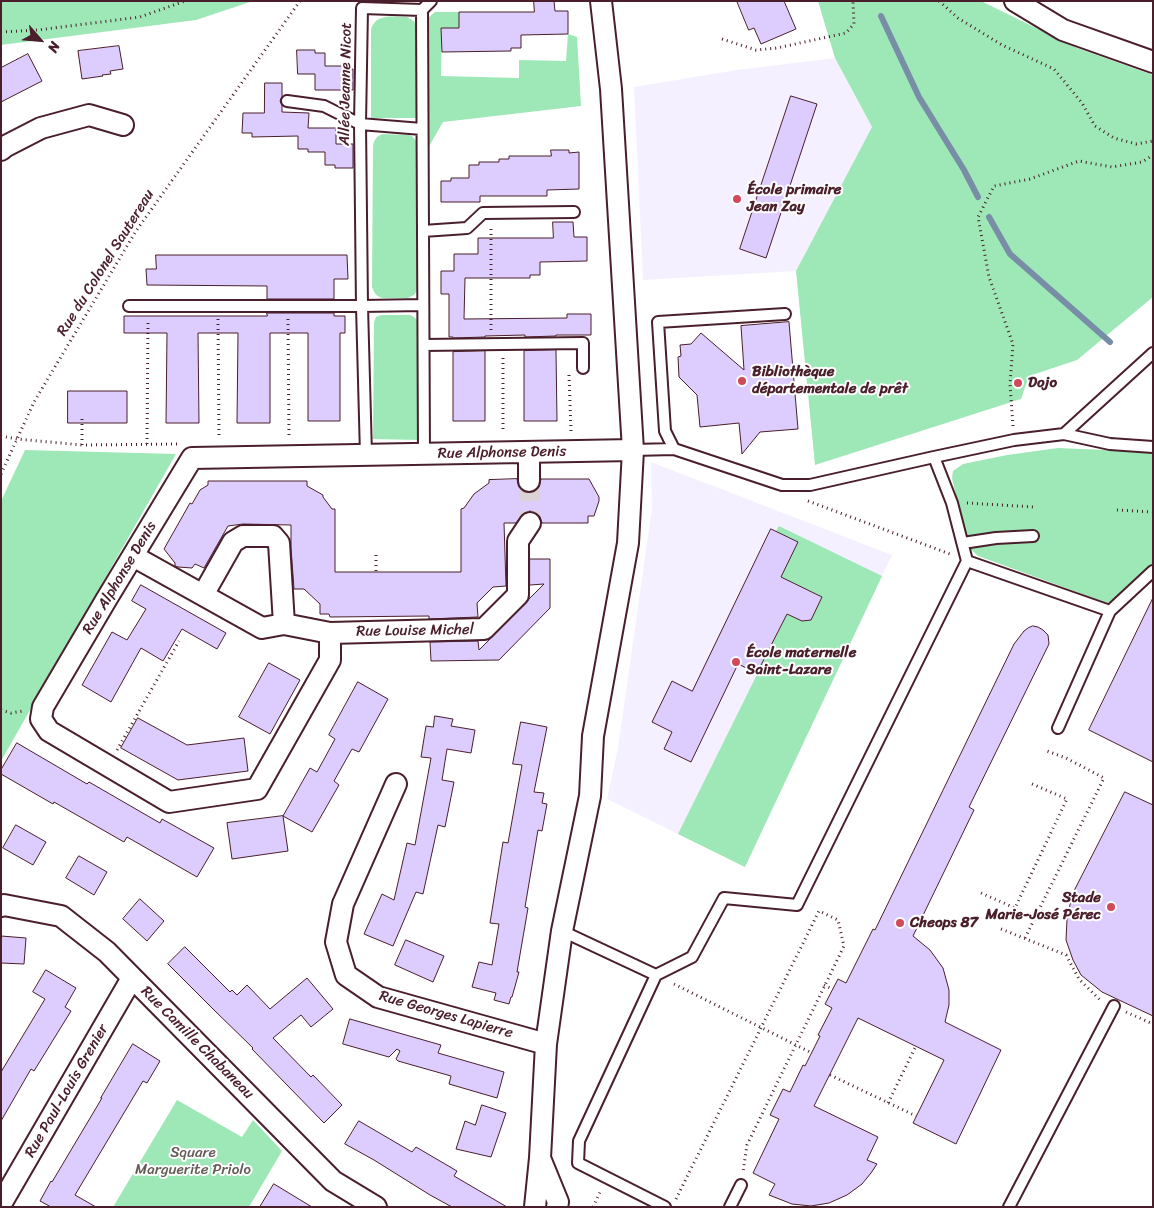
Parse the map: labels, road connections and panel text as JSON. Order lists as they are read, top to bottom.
{
  "streets": {
    "street": [
      "Rue Alphonse Denis",
      "Rue Louise Michel",
      "Rue Georges Lapierre",
      "Rue Camille Chabaneau",
      "Rue Paul-Louis Grenier"
    ],
    "lane": ["Allée Jeanne Nicot"],
    "path": ["Rue du Colonel Sautereau"]
  },
  "crossings": [
    ["Allée Jeanne Nicot", "Rue Alphonse Denis"],
    ["Rue Alphonse Denis", "Rue Louise Michel"],
    ["Rue Camille Chabaneau", "Rue Paul-Louis Grenier"]
  ],
  "parks": ["Square Marguerite Priolo"],
  "places": [
    "École primaire Jean Zay",
    "Bibliothèque départementale de prêt",
    "Dojo",
    "École maternelle Saint-Lazare",
    "Stade Marie-José Pérec",
    "Cheops 87"
  ],
  "north": "bottom right"
}
